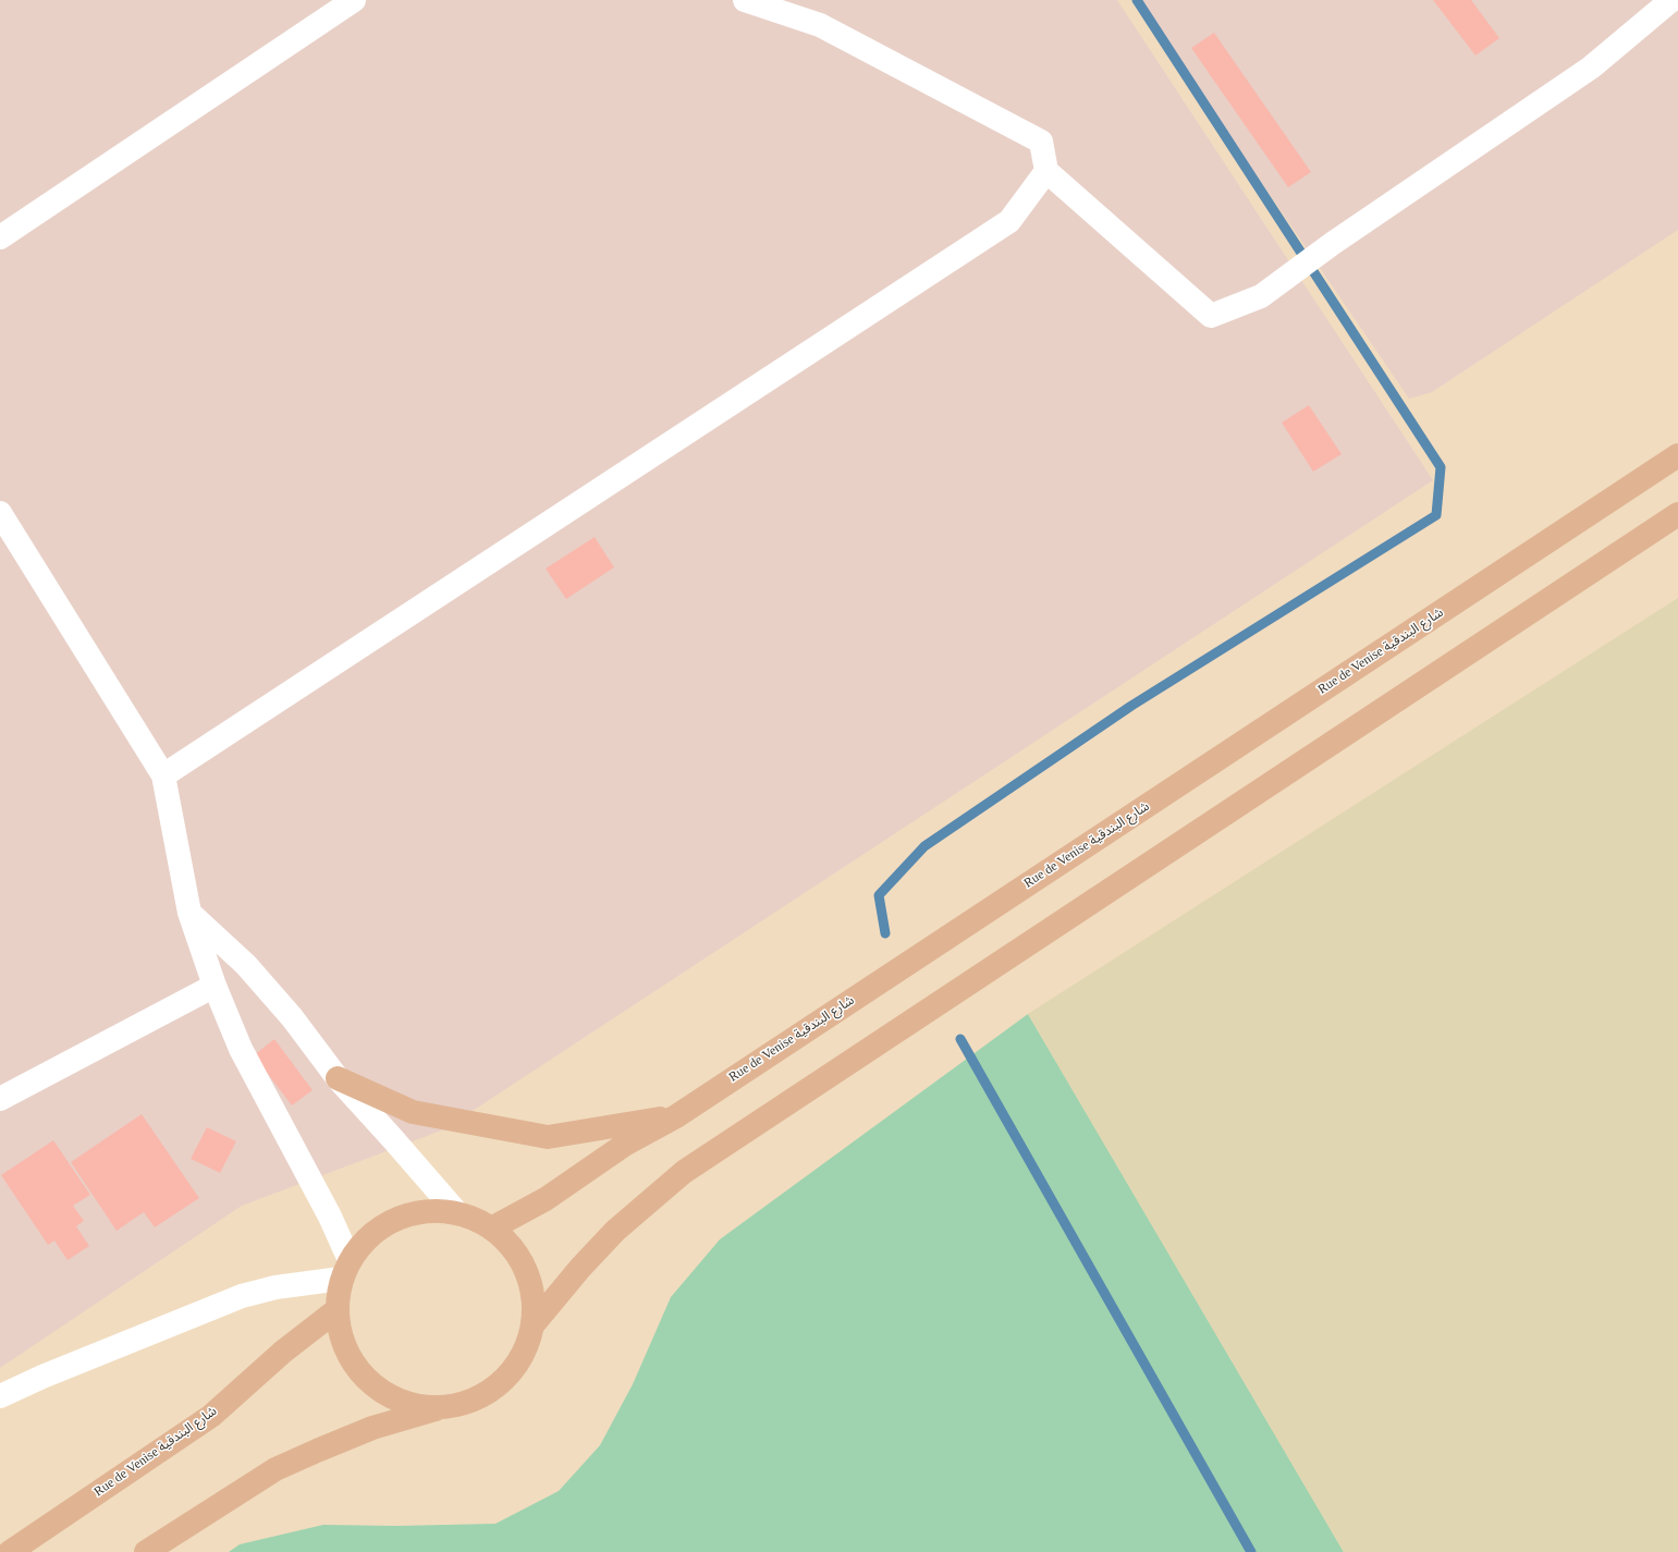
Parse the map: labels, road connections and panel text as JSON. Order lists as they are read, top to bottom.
{
  "streets": {
    "main road": ["Rue de Venise شارع البندقية"]
  }
}
